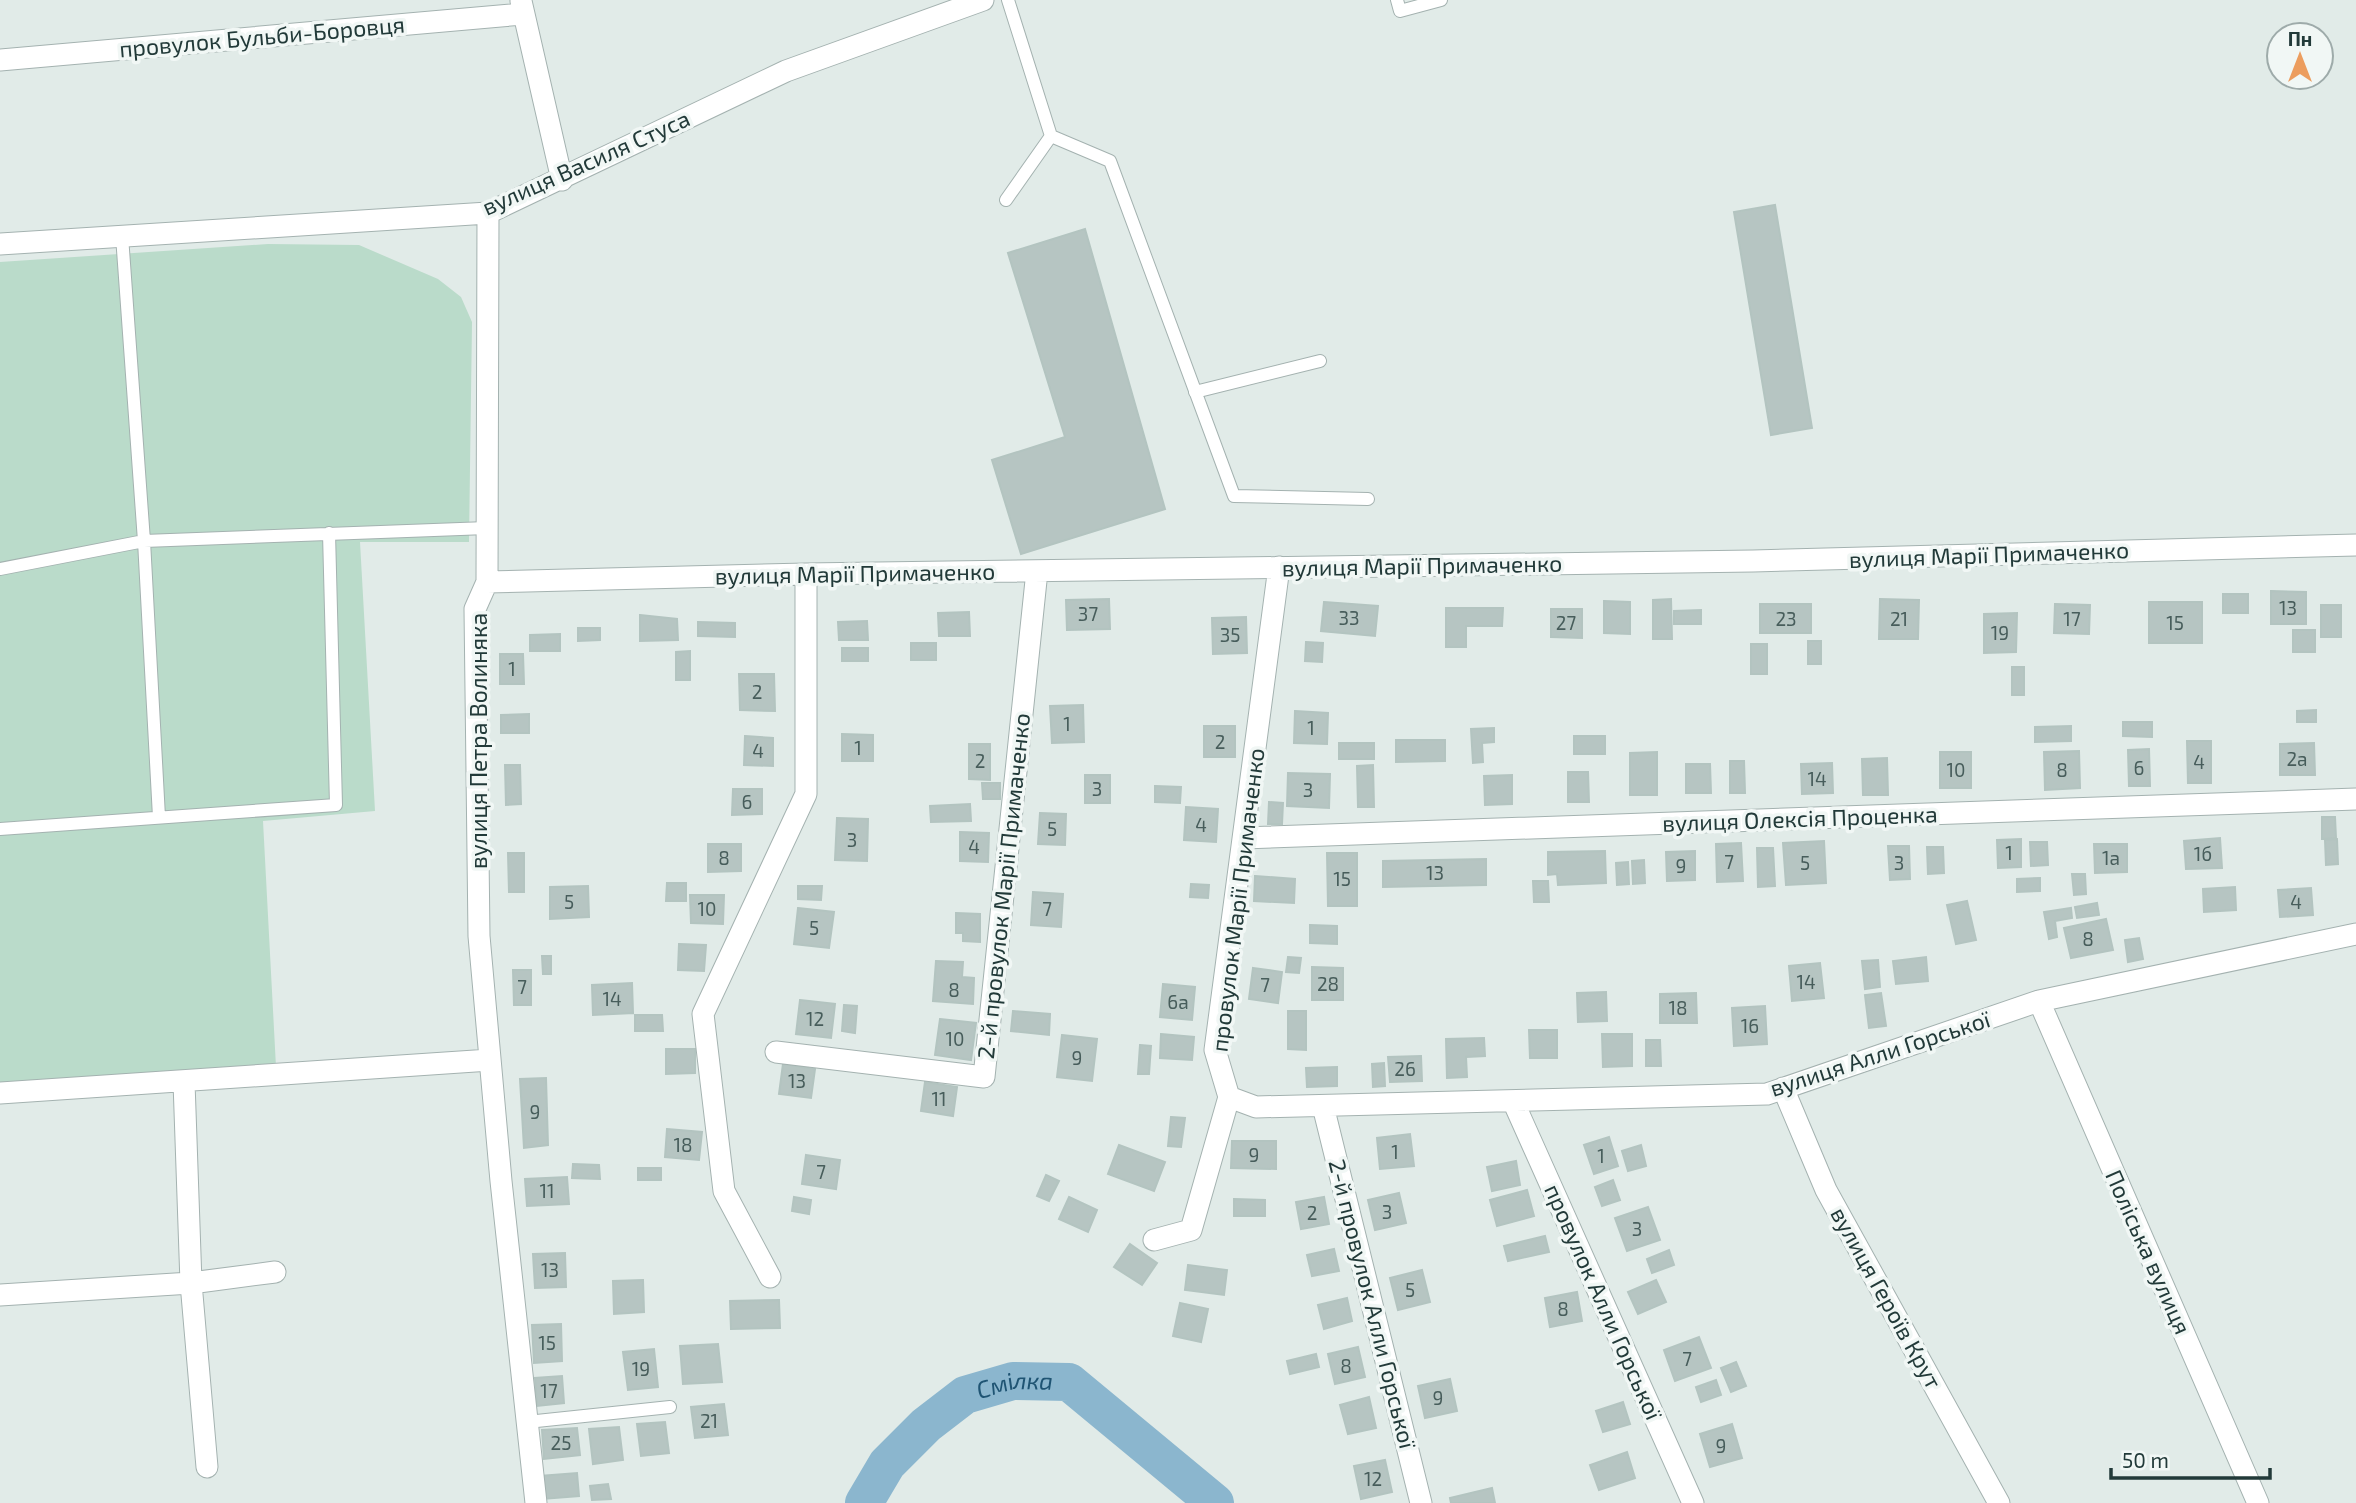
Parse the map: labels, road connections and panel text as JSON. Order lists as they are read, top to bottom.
{
  "streets": {
    "street": [
      "провулок Бульби-Боровця",
      "вулиця Василя Стуса",
      "вулиця Марії Примаченко",
      "вулиця Петра Волиняка",
      "вулиця Олексія Проценка",
      "2-й провулок Марії Примаченко",
      "провулок Марії Примаченко",
      "вулиця Алли Горської",
      "Поліська вулиця",
      "вулиця Героїв Крут",
      "провулок Алли Горської",
      "2-й провулок Алли Горської"
    ]
  },
  "crossings": [
    ["вулиця Василя Стуса", "вулиця Петра Волиняка"],
    ["вулиця Марії Примаченко", "вулиця Петра Волиняка"],
    ["вулиця Марії Примаченко", "2-й провулок Марії Примаченко"],
    ["вулиця Марії Примаченко", "провулок Марії Примаченко"],
    ["вулиця Олексія Проценка", "провулок Марії Примаченко"],
    ["провулок Марії Примаченко", "вулиця Алли Горської"],
    ["вулиця Алли Горської", "Поліська вулиця"],
    ["вулиця Алли Горської", "вулиця Героїв Крут"],
    ["вулиця Алли Горської", "провулок Алли Горської"],
    ["вулиця Алли Горської", "2-й провулок Алли Горської"]
  ],
  "water": ["Смілка"],
  "house_numbers": [
    "13",
    "37",
    "33",
    "23",
    "21",
    "17",
    "27",
    "15",
    "19",
    "35",
    "1",
    "2",
    "1",
    "1",
    "2",
    "1",
    "4",
    "2а",
    "2",
    "4",
    "6",
    "10",
    "8",
    "14",
    "3",
    "3",
    "6",
    "4",
    "5",
    "3",
    "4",
    "1",
    "1б",
    "8",
    "1а",
    "7",
    "5",
    "3",
    "9",
    "13",
    "15",
    "5",
    "4",
    "10",
    "7",
    "5",
    "8",
    "14",
    "28",
    "7",
    "7",
    "8",
    "14",
    "6а",
    "18",
    "12",
    "16",
    "10",
    "9",
    "26",
    "13",
    "11",
    "9",
    "18",
    "1",
    "9",
    "1",
    "7",
    "11",
    "3",
    "2",
    "3",
    "13",
    "5",
    "8",
    "15",
    "7",
    "8",
    "19",
    "17",
    "9",
    "21",
    "25",
    "9",
    "12"
  ],
  "scale_bar": "50 m",
  "north": "top"
}
